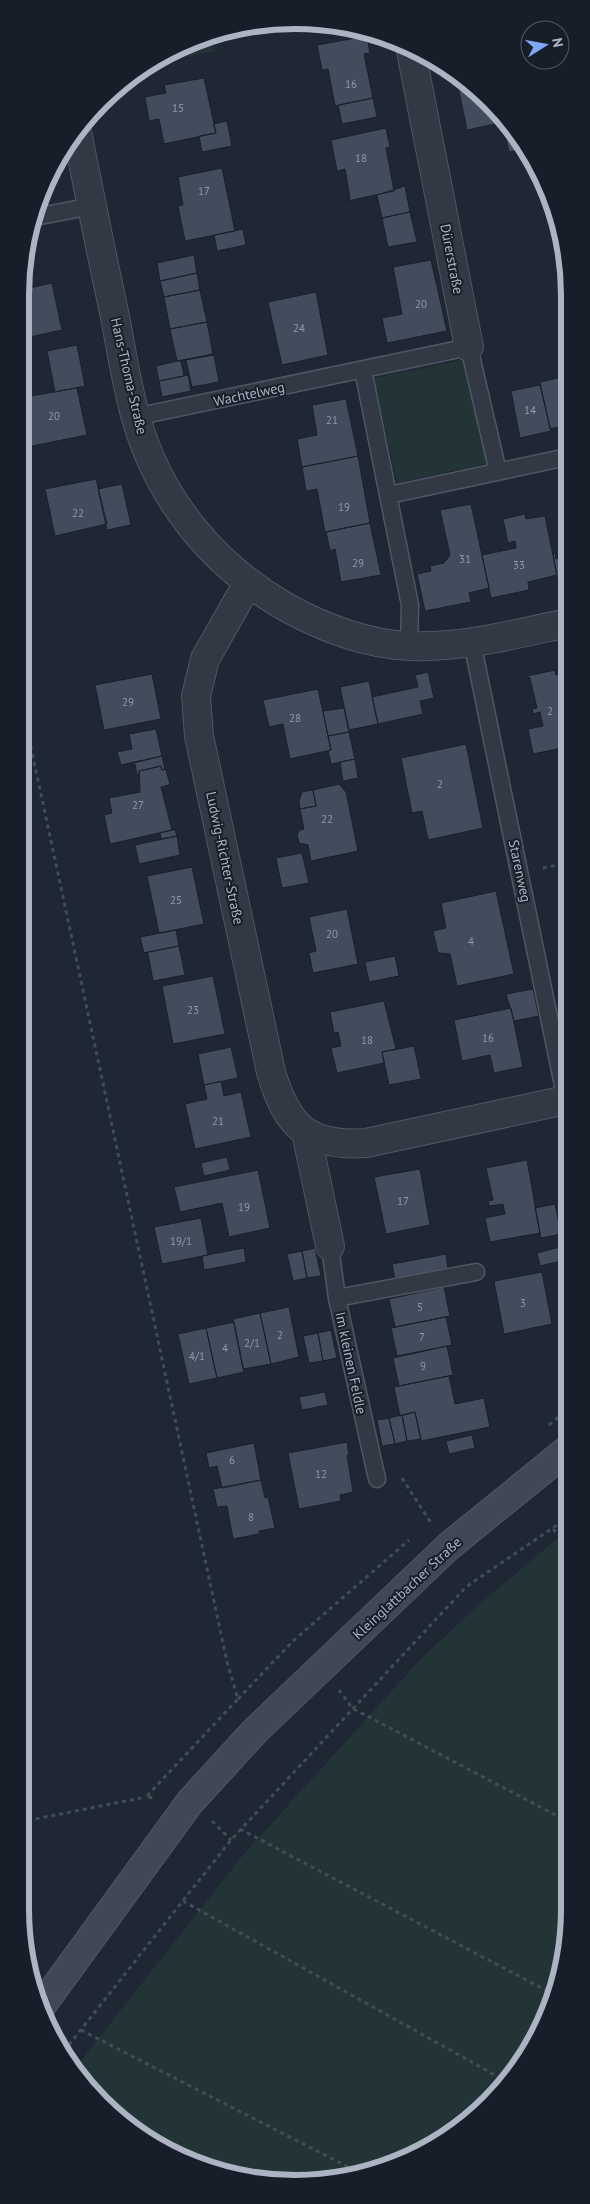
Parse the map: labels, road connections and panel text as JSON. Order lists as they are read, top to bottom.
{
  "streets": {
    "main road": ["Kleinglattbacher Straße"],
    "street": ["Dürerstraße", "Hans-Thoma-Straße", "Ludwig-Richter-Straße"],
    "lane": ["Wachtelweg", "Starenweg", "Im kleinen Feldle"]
  },
  "crossings": [
    ["Dürerstraße", "Wachtelweg"],
    ["Hans-Thoma-Straße", "Wachtelweg"],
    ["Hans-Thoma-Straße", "Ludwig-Richter-Straße"],
    ["Hans-Thoma-Straße", "Starenweg"]
  ],
  "house_numbers": [
    "16",
    "15",
    "18",
    "17",
    "20",
    "24",
    "14",
    "20",
    "21",
    "19",
    "22",
    "31",
    "29",
    "33",
    "29",
    "2",
    "28",
    "2",
    "27",
    "22",
    "25",
    "20",
    "4",
    "23",
    "16",
    "18",
    "21",
    "17",
    "19",
    "19/1",
    "3",
    "5",
    "2",
    "7",
    "2/1",
    "4",
    "4/1",
    "9",
    "6",
    "12",
    "8"
  ],
  "north": "right"
}
